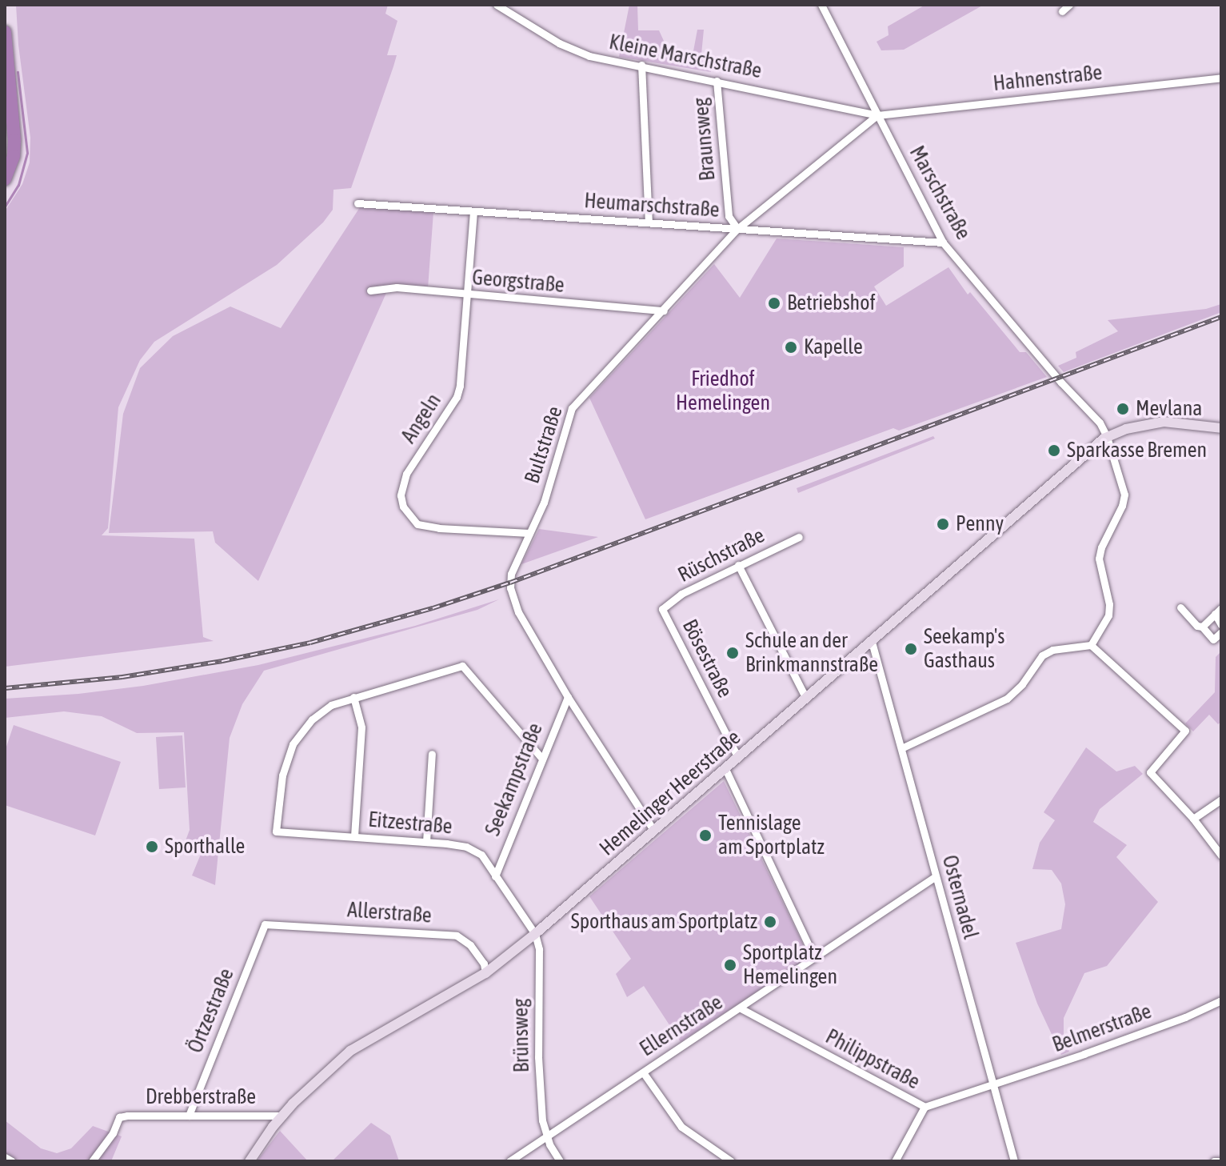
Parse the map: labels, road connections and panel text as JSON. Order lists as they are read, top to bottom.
{
  "streets": {
    "main road": ["Hemelinger Heerstraße"],
    "street": [
      "Kleine Marschstraße",
      "Hahnenstraße",
      "Braunsweg",
      "Marschstraße",
      "Heumarschstraße",
      "Georgstraße",
      "Angeln",
      "Bultstraße",
      "Rüschstraße",
      "Bösestraße",
      "Seekampstraße",
      "Eitzestraße",
      "Osternadel",
      "Allerstraße",
      "Örtzestraße",
      "Ellernstraße",
      "Belmerstraße",
      "Brünsweg",
      "Philippstraße",
      "Drebberstraße"
    ]
  },
  "crossings": [
    ["Kleine Marschstraße", "Hahnenstraße"],
    ["Kleine Marschstraße", "Braunsweg"],
    ["Kleine Marschstraße", "Marschstraße"],
    ["Kleine Marschstraße", "Bultstraße"],
    ["Hahnenstraße", "Marschstraße"],
    ["Hahnenstraße", "Bultstraße"],
    ["Braunsweg", "Heumarschstraße"],
    ["Braunsweg", "Bultstraße"],
    ["Marschstraße", "Heumarschstraße"],
    ["Marschstraße", "Bultstraße"],
    ["Marschstraße", "Hemelinger Heerstraße"],
    ["Heumarschstraße", "Angeln"],
    ["Heumarschstraße", "Bultstraße"],
    ["Georgstraße", "Angeln"],
    ["Georgstraße", "Bultstraße"],
    ["Angeln", "Bultstraße"],
    ["Bultstraße", "Seekampstraße"],
    ["Bultstraße", "Hemelinger Heerstraße"],
    ["Rüschstraße", "Bösestraße"],
    ["Bösestraße", "Hemelinger Heerstraße"],
    ["Seekampstraße", "Eitzestraße"],
    ["Hemelinger Heerstraße", "Eitzestraße"],
    ["Hemelinger Heerstraße", "Osternadel"],
    ["Hemelinger Heerstraße", "Allerstraße"],
    ["Hemelinger Heerstraße", "Brünsweg"],
    ["Hemelinger Heerstraße", "Drebberstraße"],
    ["Eitzestraße", "Brünsweg"],
    ["Osternadel", "Ellernstraße"],
    ["Osternadel", "Belmerstraße"],
    ["Osternadel", "Philippstraße"],
    ["Allerstraße", "Örtzestraße"],
    ["Örtzestraße", "Drebberstraße"],
    ["Ellernstraße", "Brünsweg"],
    ["Ellernstraße", "Philippstraße"],
    ["Belmerstraße", "Philippstraße"]
  ],
  "parks": ["Friedhof Hemelingen"],
  "places": [
    "Betriebshof",
    "Kapelle",
    "Mevlana",
    "Sparkasse Bremen",
    "Penny",
    "Seekamp's Gasthaus",
    "Schule an der Brinkmannstraße",
    "Tennislage am Sportplatz",
    "Sporthalle",
    "Sporthaus am Sportplatz",
    "Sportplatz Hemelingen"
  ]
}
